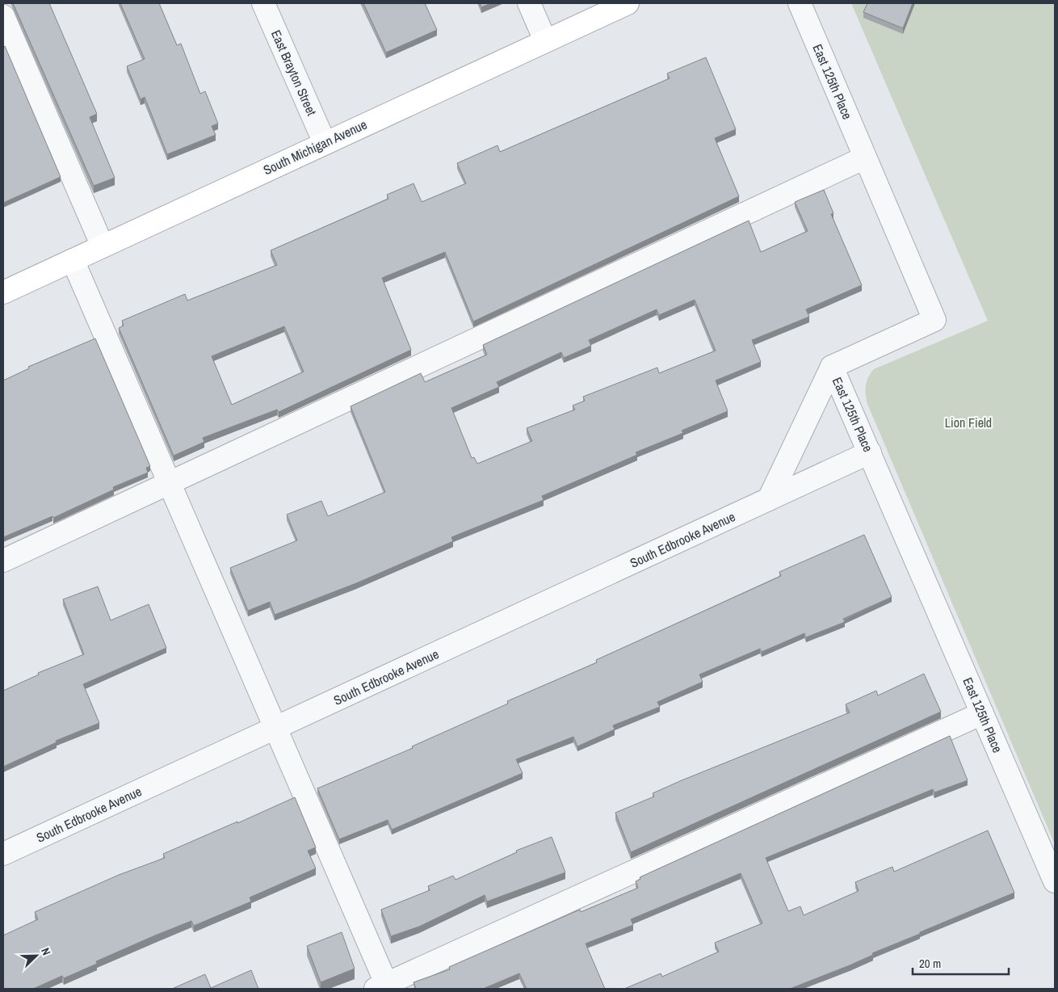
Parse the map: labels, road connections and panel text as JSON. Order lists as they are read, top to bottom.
{
  "streets": {
    "main road": ["South Michigan Avenue"],
    "street": ["East Brayton Street", "East 125th Place", "South Edbrooke Avenue"]
  },
  "crossings": [
    ["East Brayton Street", "South Michigan Avenue"],
    ["East 125th Place", "South Edbrooke Avenue"]
  ],
  "parks": ["Lion Field"],
  "scale_bar": "20 m",
  "north": "top right"
}
